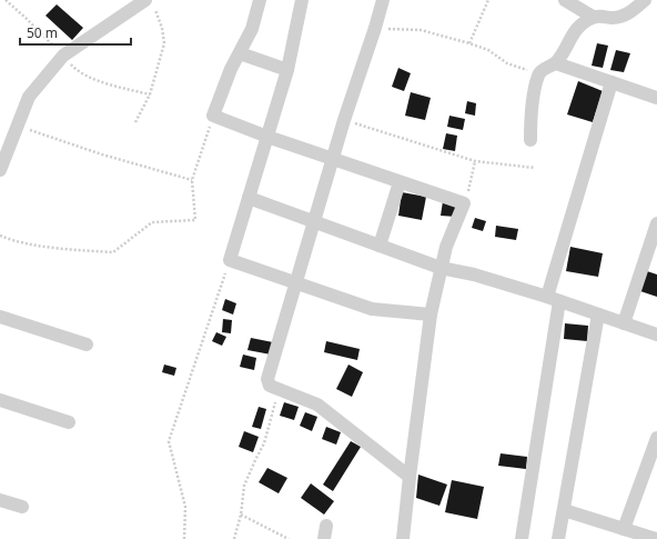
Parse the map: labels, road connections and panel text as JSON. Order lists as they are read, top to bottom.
{
  "scale_bar": "50 m"
}
